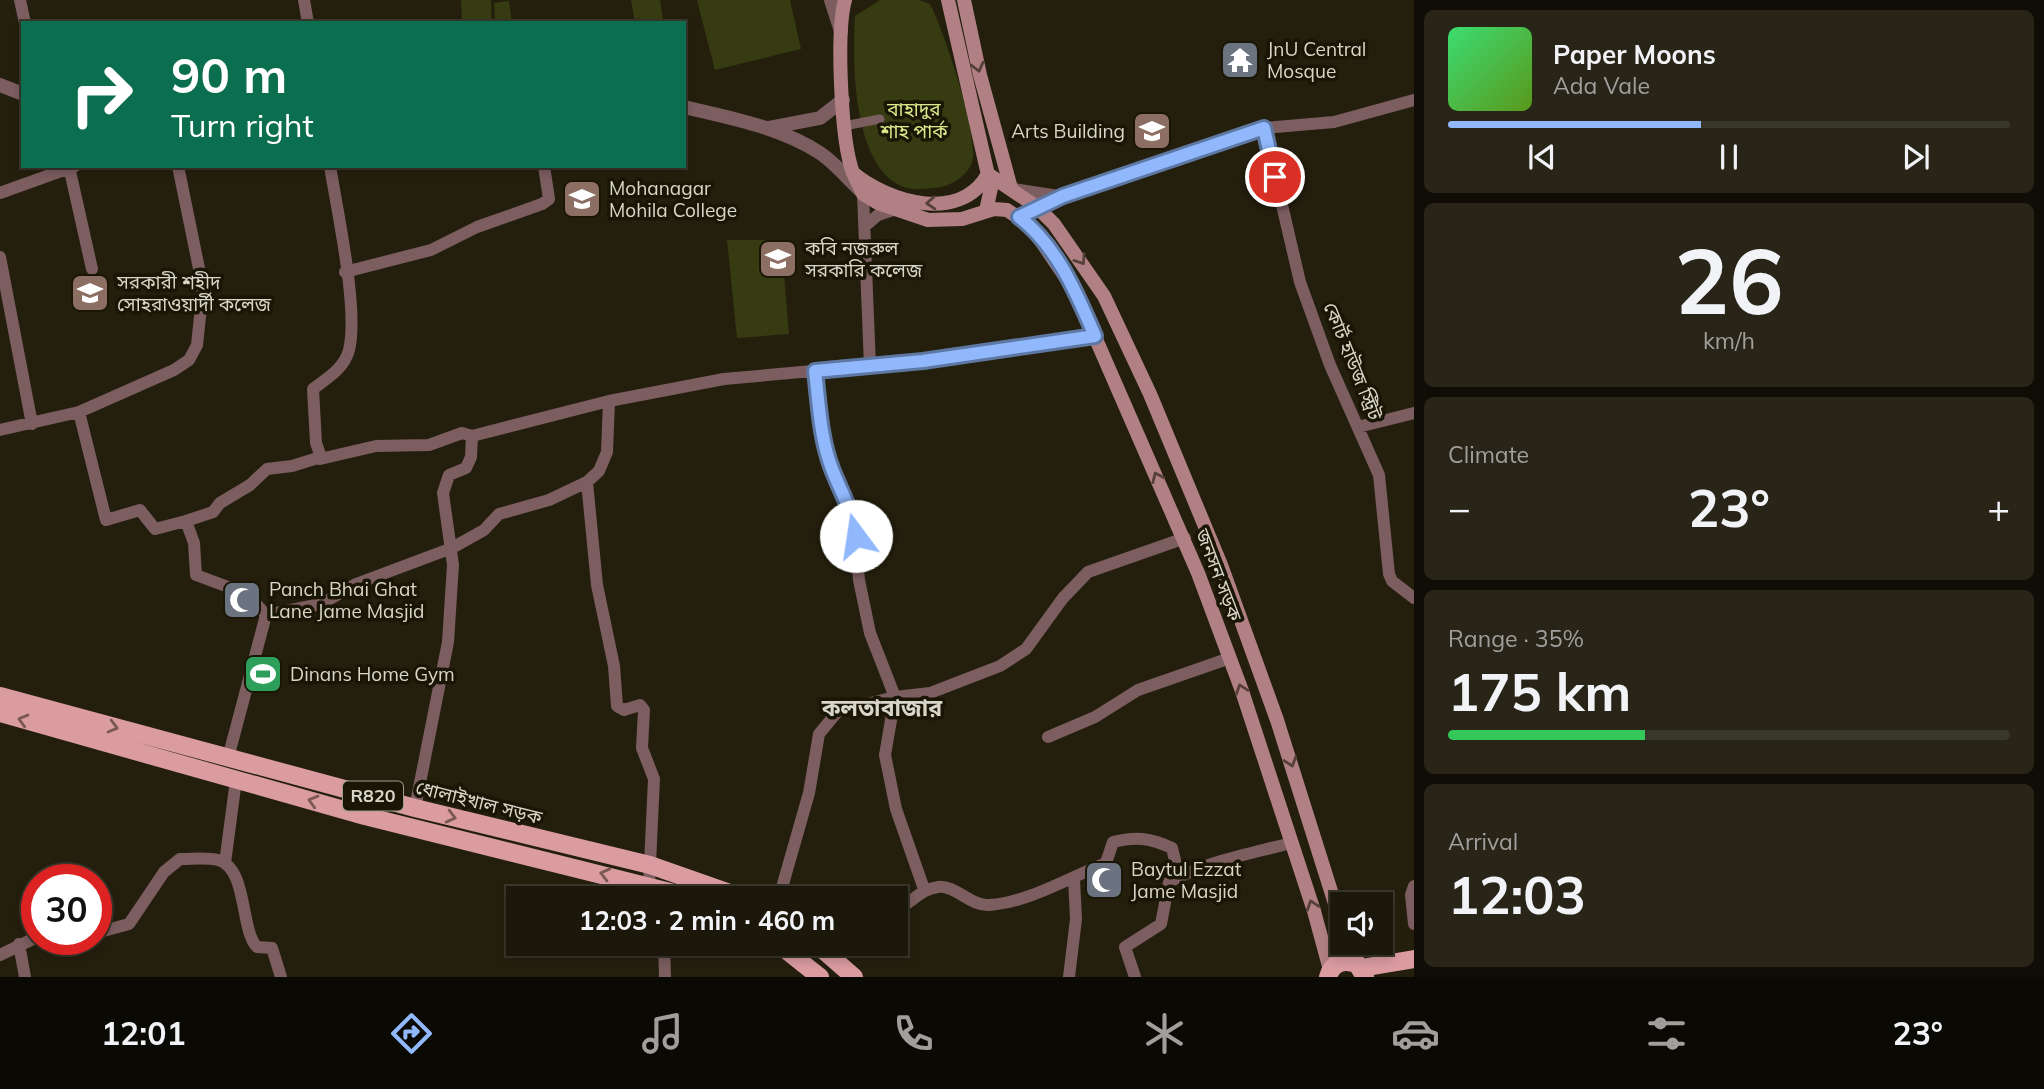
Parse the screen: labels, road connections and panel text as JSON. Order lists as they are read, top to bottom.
{
  "streets": {
    "main road": ["জনসন সড়ক", "R820", "ধোলাইখাল সড়ক"],
    "street": ["কোর্ট হাউজ স্ট্রিট"]
  },
  "districts": ["কলতাবাজার"],
  "parks": ["বাহাদুর শাহ পার্ক"],
  "places": {
    "temple": ["JnU Central Mosque"],
    "school or university": [
      "Arts Building",
      "Mohanagar Mohila College",
      "কবি নজরুল সরকারি কলেজ",
      "সরকারী শহীদ সোহরাওয়ার্দী কলেজ"
    ],
    "mosque": ["Panch Bhai Ghat Lane Jame Masjid", "Baytul Ezzat Jame Masjid"],
    "sports": ["Dinans Home Gym"]
  },
  "page": {
    "turn": ["90 m", "Turn right"],
    "song": ["Paper Moons", "Ada Vale"],
    "tile": [
      ["26", "km/h"],
      "Climate",
      ["Range · 35%", "175 km"],
      ["Arrival", "12:03"]
    ],
    "heat": ["−", "23°", "+"],
    "limit": "30",
    "trip": "12:03 · 2 min · 460 m",
    "tabs": ["12:01", "23°"]
  }
}
